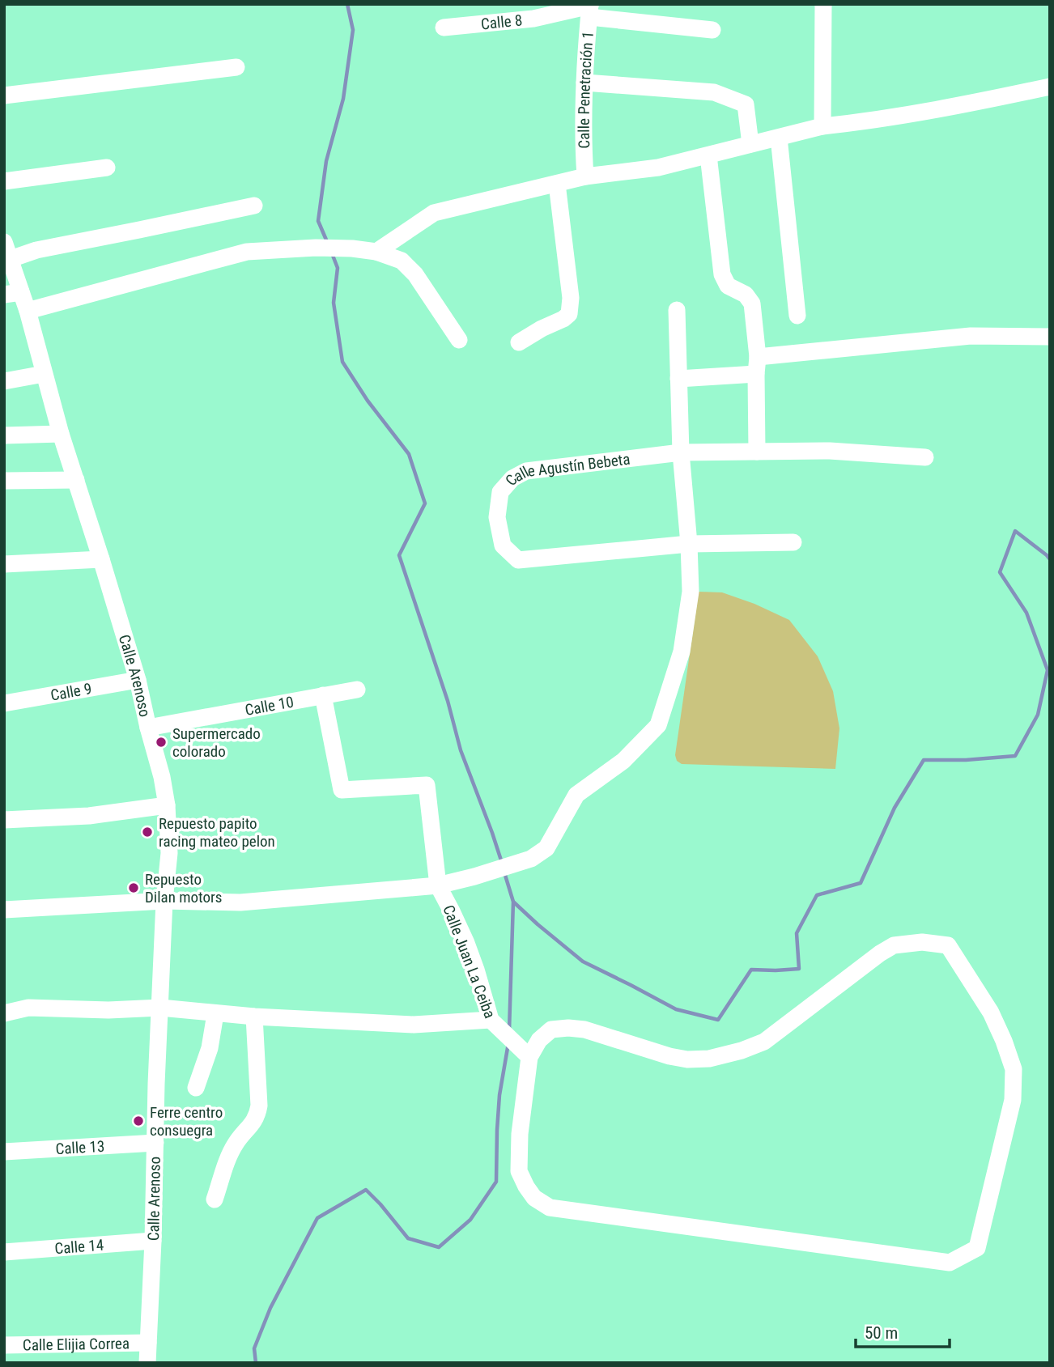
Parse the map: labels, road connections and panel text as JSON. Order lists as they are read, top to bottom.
{
  "streets": {
    "street": [
      "Calle 8",
      "Calle Penetración 1",
      "Calle Agustín Bebeta",
      "Calle Arenoso",
      "Calle 9",
      "Calle 10",
      "Calle Juan La Ceiba",
      "Calle 13",
      "Calle 14",
      "Calle Elijia Correa"
    ]
  },
  "crossings": [
    ["Calle 8", "Calle Penetración 1"],
    ["Calle Arenoso", "Calle 9"],
    ["Calle Arenoso", "Calle 10"],
    ["Calle Arenoso", "Calle 13"],
    ["Calle Arenoso", "Calle 14"],
    ["Calle Arenoso", "Calle Elijia Correa"]
  ],
  "places": [
    "Supermercado colorado",
    "Repuesto papito racing mateo pelon",
    "Repuesto Dilan motors",
    "Ferre centro consuegra"
  ],
  "scale_bar": "50 m"
}
